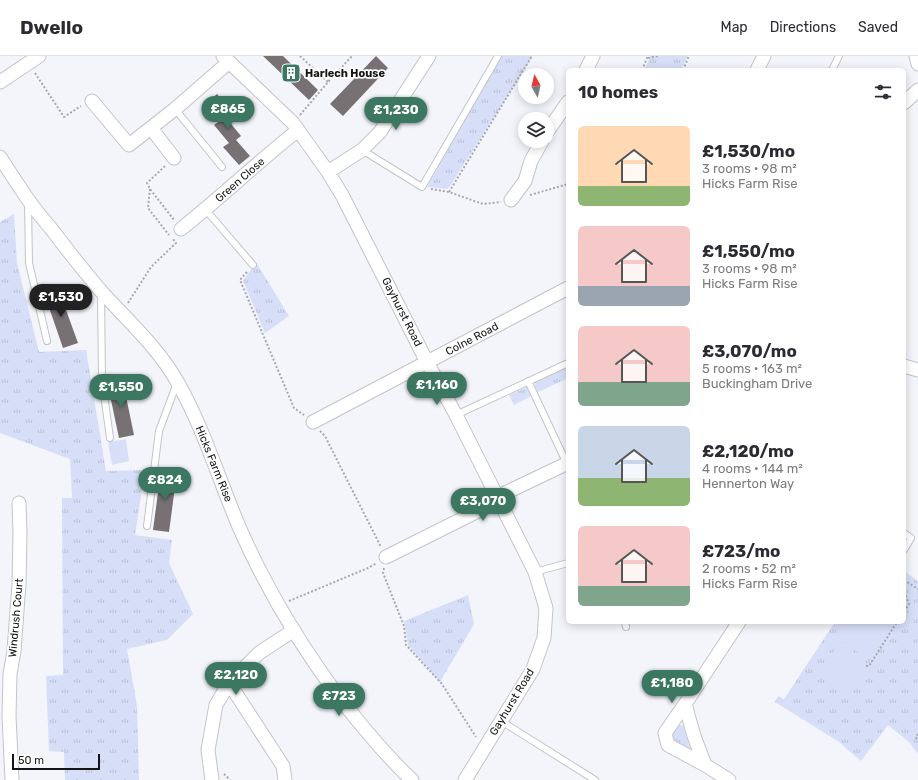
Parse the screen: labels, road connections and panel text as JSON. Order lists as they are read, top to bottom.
{
  "streets": {
    "street": [
      "Green Close",
      "Gayhurst Road",
      "Colne Road",
      "Hicks Farm Rise",
      "Windrush Court"
    ]
  },
  "crossings": [
    ["Green Close", "Gayhurst Road"],
    ["Gayhurst Road", "Colne Road"]
  ],
  "places": {
    "building": ["Harlech House"]
  },
  "scale_bar": "50 m",
  "north": "top",
  "page": {
    "header": "Dwello",
    "nav": ["Map", "Directions", "Saved"],
    "heading": "10 homes",
    "price": [
      "£865",
      "£1,230",
      "£1,530",
      "£1,160",
      "£1,550",
      "£824",
      "£3,070",
      "£2,120",
      "£1,180",
      "£723"
    ],
    "list": [
      {
        "name": "£1,530/mo",
        "note": "3 rooms · 98 m² · Hicks Farm Rise"
      },
      {
        "name": "£1,550/mo",
        "note": "3 rooms · 98 m² · Hicks Farm Rise"
      },
      {
        "name": "£3,070/mo",
        "note": "5 rooms · 163 m² · Buckingham Drive"
      },
      {
        "name": "£2,120/mo",
        "note": "4 rooms · 144 m² · Hennerton Way"
      },
      {
        "name": "£723/mo",
        "note": "2 rooms · 52 m² · Hicks Farm Rise"
      }
    ],
    "scale": "50 m"
  }
}
